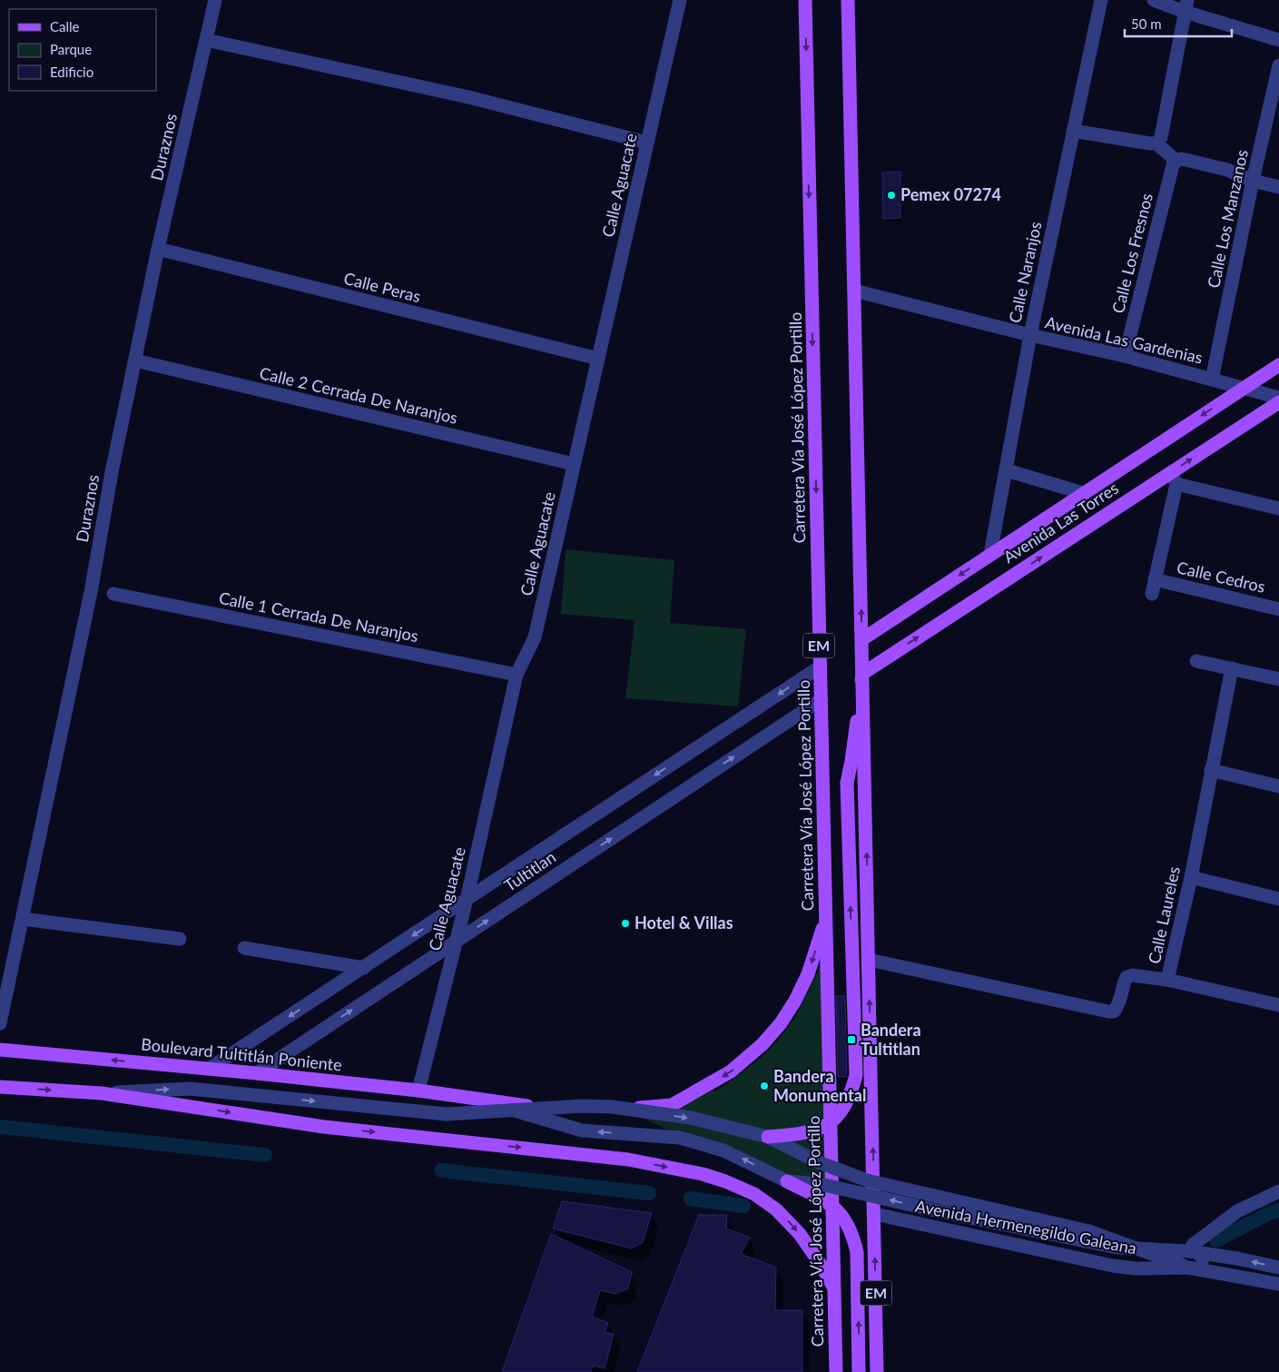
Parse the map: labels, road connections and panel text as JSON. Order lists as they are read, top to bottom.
{
  "streets": {
    "main road": [
      "Carretera Vía José López Portillo",
      "Avenida Las Torres",
      "EM",
      "Boulevard Tultitlán Poniente"
    ],
    "street": [
      "Duraznos",
      "Calle Aguacate",
      "Calle Los Manzanos",
      "Calle Los Fresnos",
      "Calle Naranjos",
      "Calle Peras",
      "Avenida Las Gardenias",
      "Calle 2 Cerrada De Naranjos",
      "Calle Cedros",
      "Calle 1 Cerrada De Naranjos",
      "Tultitlan",
      "Calle Laureles",
      "Avenida Hermenegildo Galeana"
    ]
  },
  "crossings": [
    ["Duraznos", "Calle Peras"],
    ["Duraznos", "Calle 2 Cerrada De Naranjos"],
    ["Calle Aguacate", "Calle Peras"],
    ["Calle Aguacate", "Calle 2 Cerrada De Naranjos"],
    ["Calle Aguacate", "Calle 1 Cerrada De Naranjos"],
    ["Calle Aguacate", "Tultitlan"],
    ["Calle Aguacate", "Boulevard Tultitlán Poniente"],
    ["Calle Los Manzanos", "Avenida Las Gardenias"],
    ["Calle Los Fresnos", "Avenida Las Gardenias"],
    ["Calle Naranjos", "Avenida Las Gardenias"],
    ["Calle Naranjos", "Avenida Las Torres"],
    ["Avenida Las Gardenias", "Avenida Las Torres"],
    ["Avenida Las Gardenias", "EM"],
    ["Carretera Vía José López Portillo", "Tultitlan"],
    ["Carretera Vía José López Portillo", "Boulevard Tultitlán Poniente"],
    ["Avenida Las Torres", "EM"],
    ["EM", "Calle Laureles"],
    ["EM", "Avenida Hermenegildo Galeana"],
    ["Tultitlan", "Boulevard Tultitlán Poniente"]
  ],
  "one_way": ["Boulevard Tultitlán Poniente"],
  "places": {
    "other": ["Pemex 07274", "Hotel & Villas", "Bandera Monumental"],
    "transit": ["Bandera Tultitlan"]
  },
  "legend": ["Calle", "Parque", "Edificio"],
  "scale_bar": "50 m"
}
